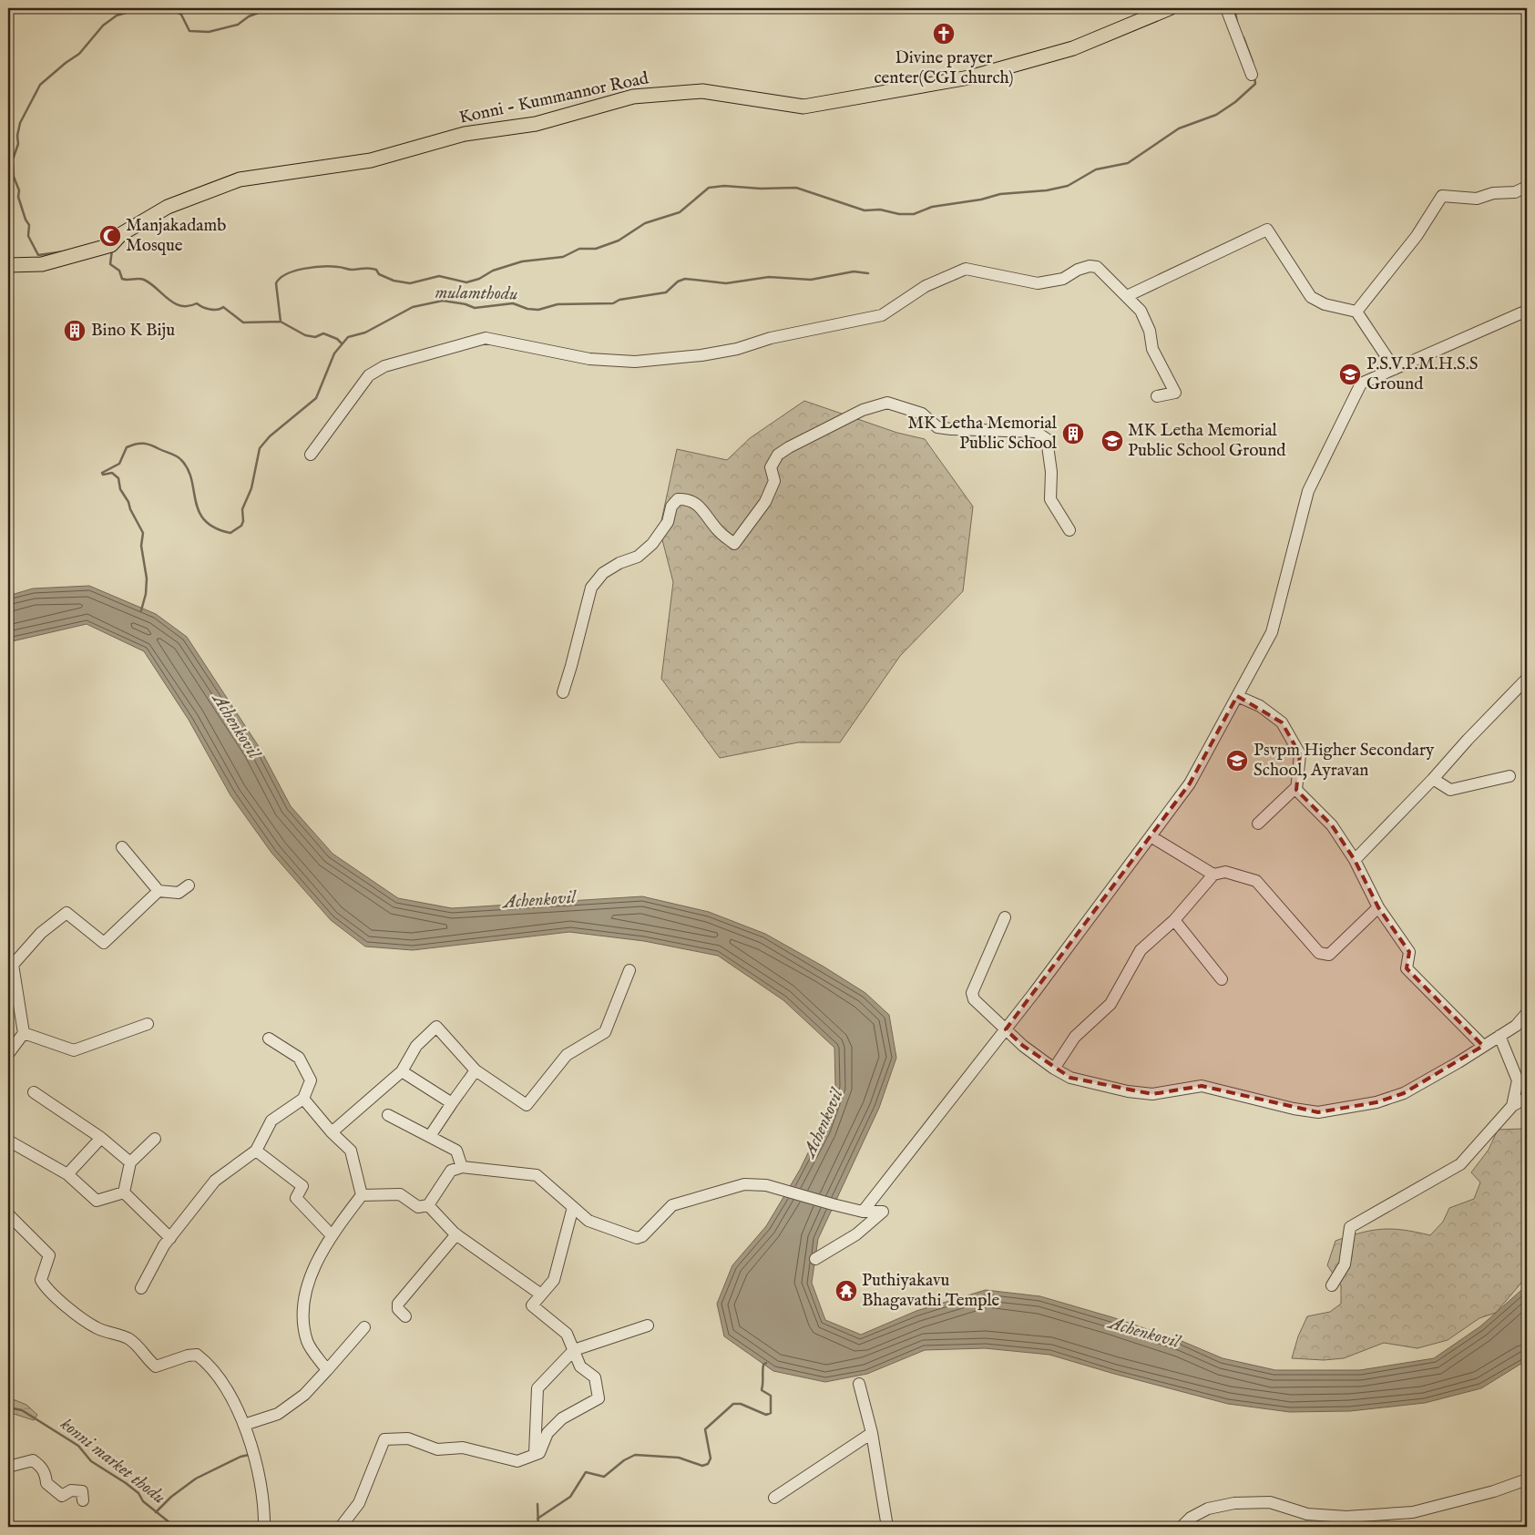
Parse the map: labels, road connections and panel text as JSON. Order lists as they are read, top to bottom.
{
  "streets": {
    "main road": ["Konni - Kummannor Road"]
  },
  "water": ["mulamthodu", "Achenkovil", "konni market thodu"],
  "places": {
    "church": ["Divine prayer center(CGI church)"],
    "mosque": ["Manjakadamb Mosque"],
    "building": ["Bino K Biju", "MK Letha Memorial Public School"],
    "school or university": ["P.S.V.P.M.H.S.S Ground", "MK Letha Memorial Public School Ground", "Psvpm Higher Secondary School, Ayravan"],
    "temple": ["Puthiyakavu Bhagavathi Temple"]
  }
}
